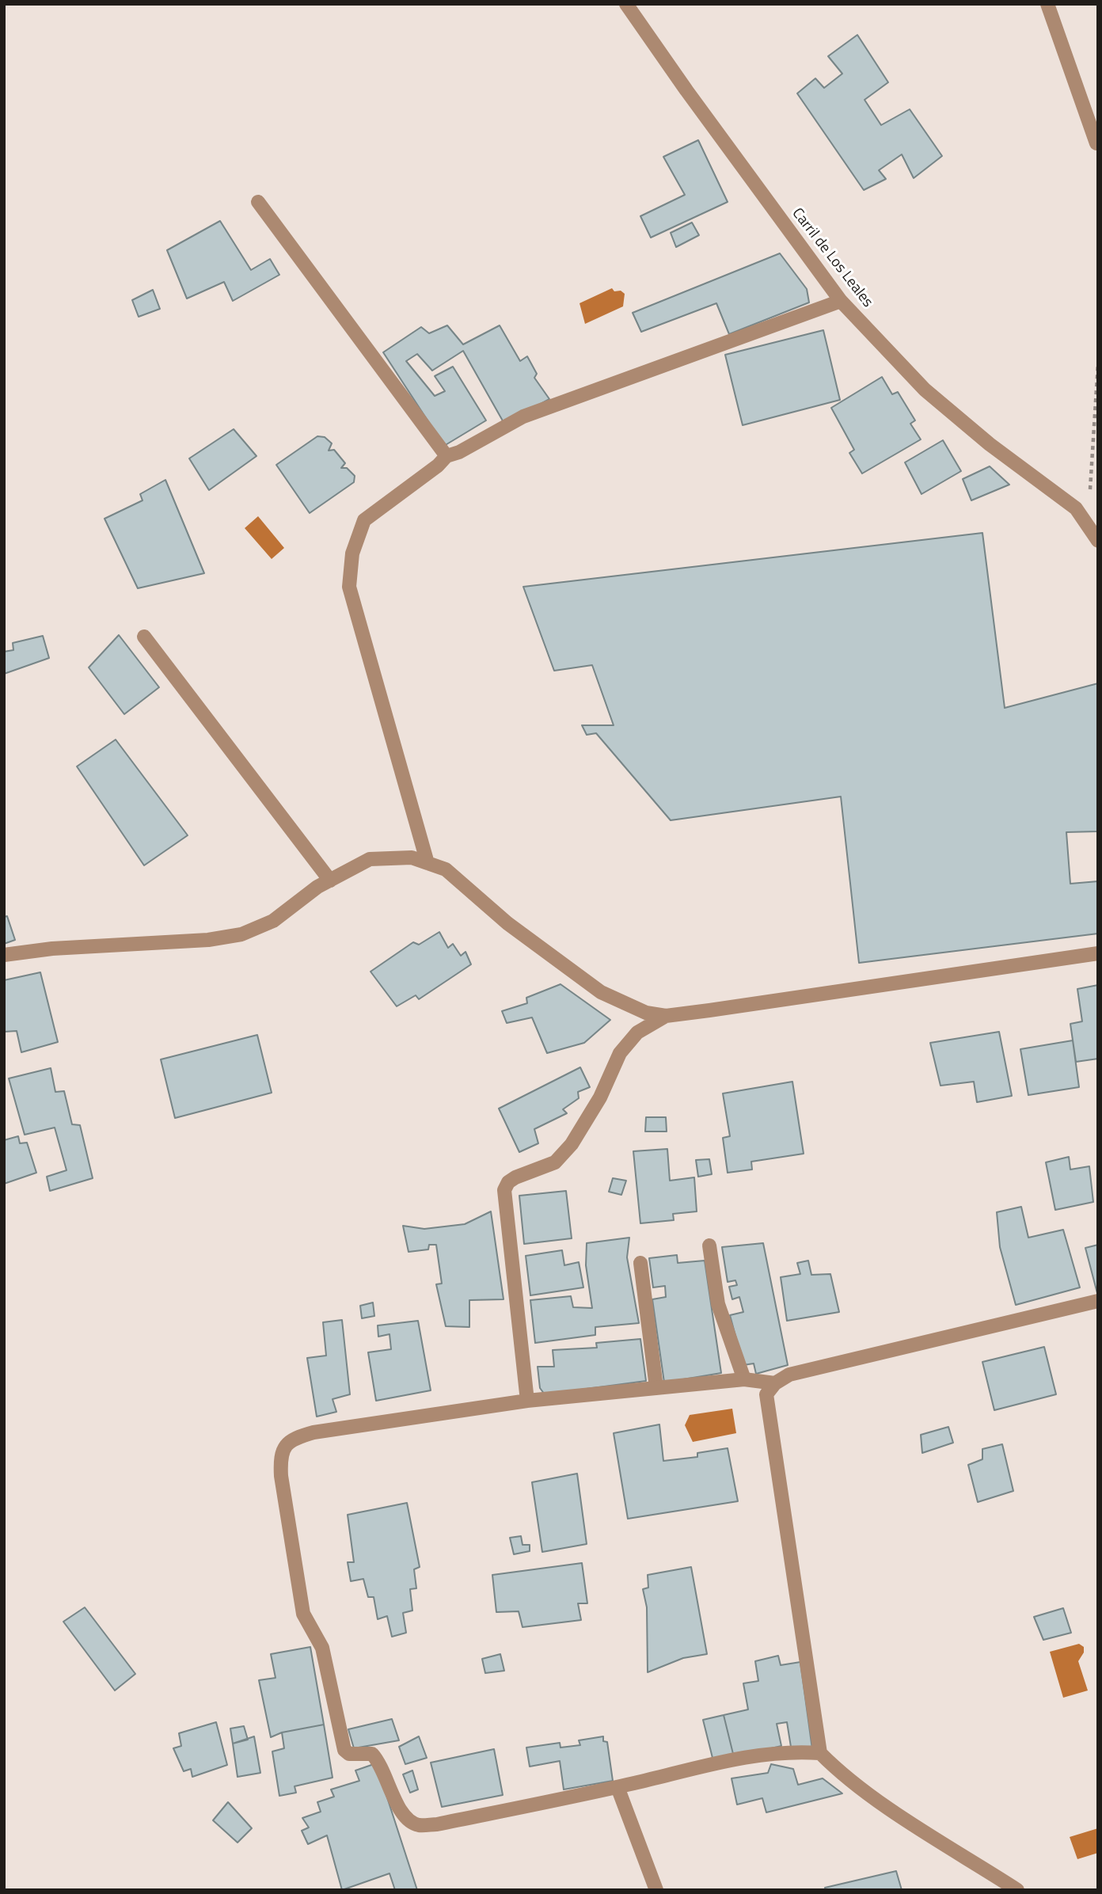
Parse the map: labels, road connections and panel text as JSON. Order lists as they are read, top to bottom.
{
  "streets": {
    "street": ["Carril de Los Leales"]
  }
}
